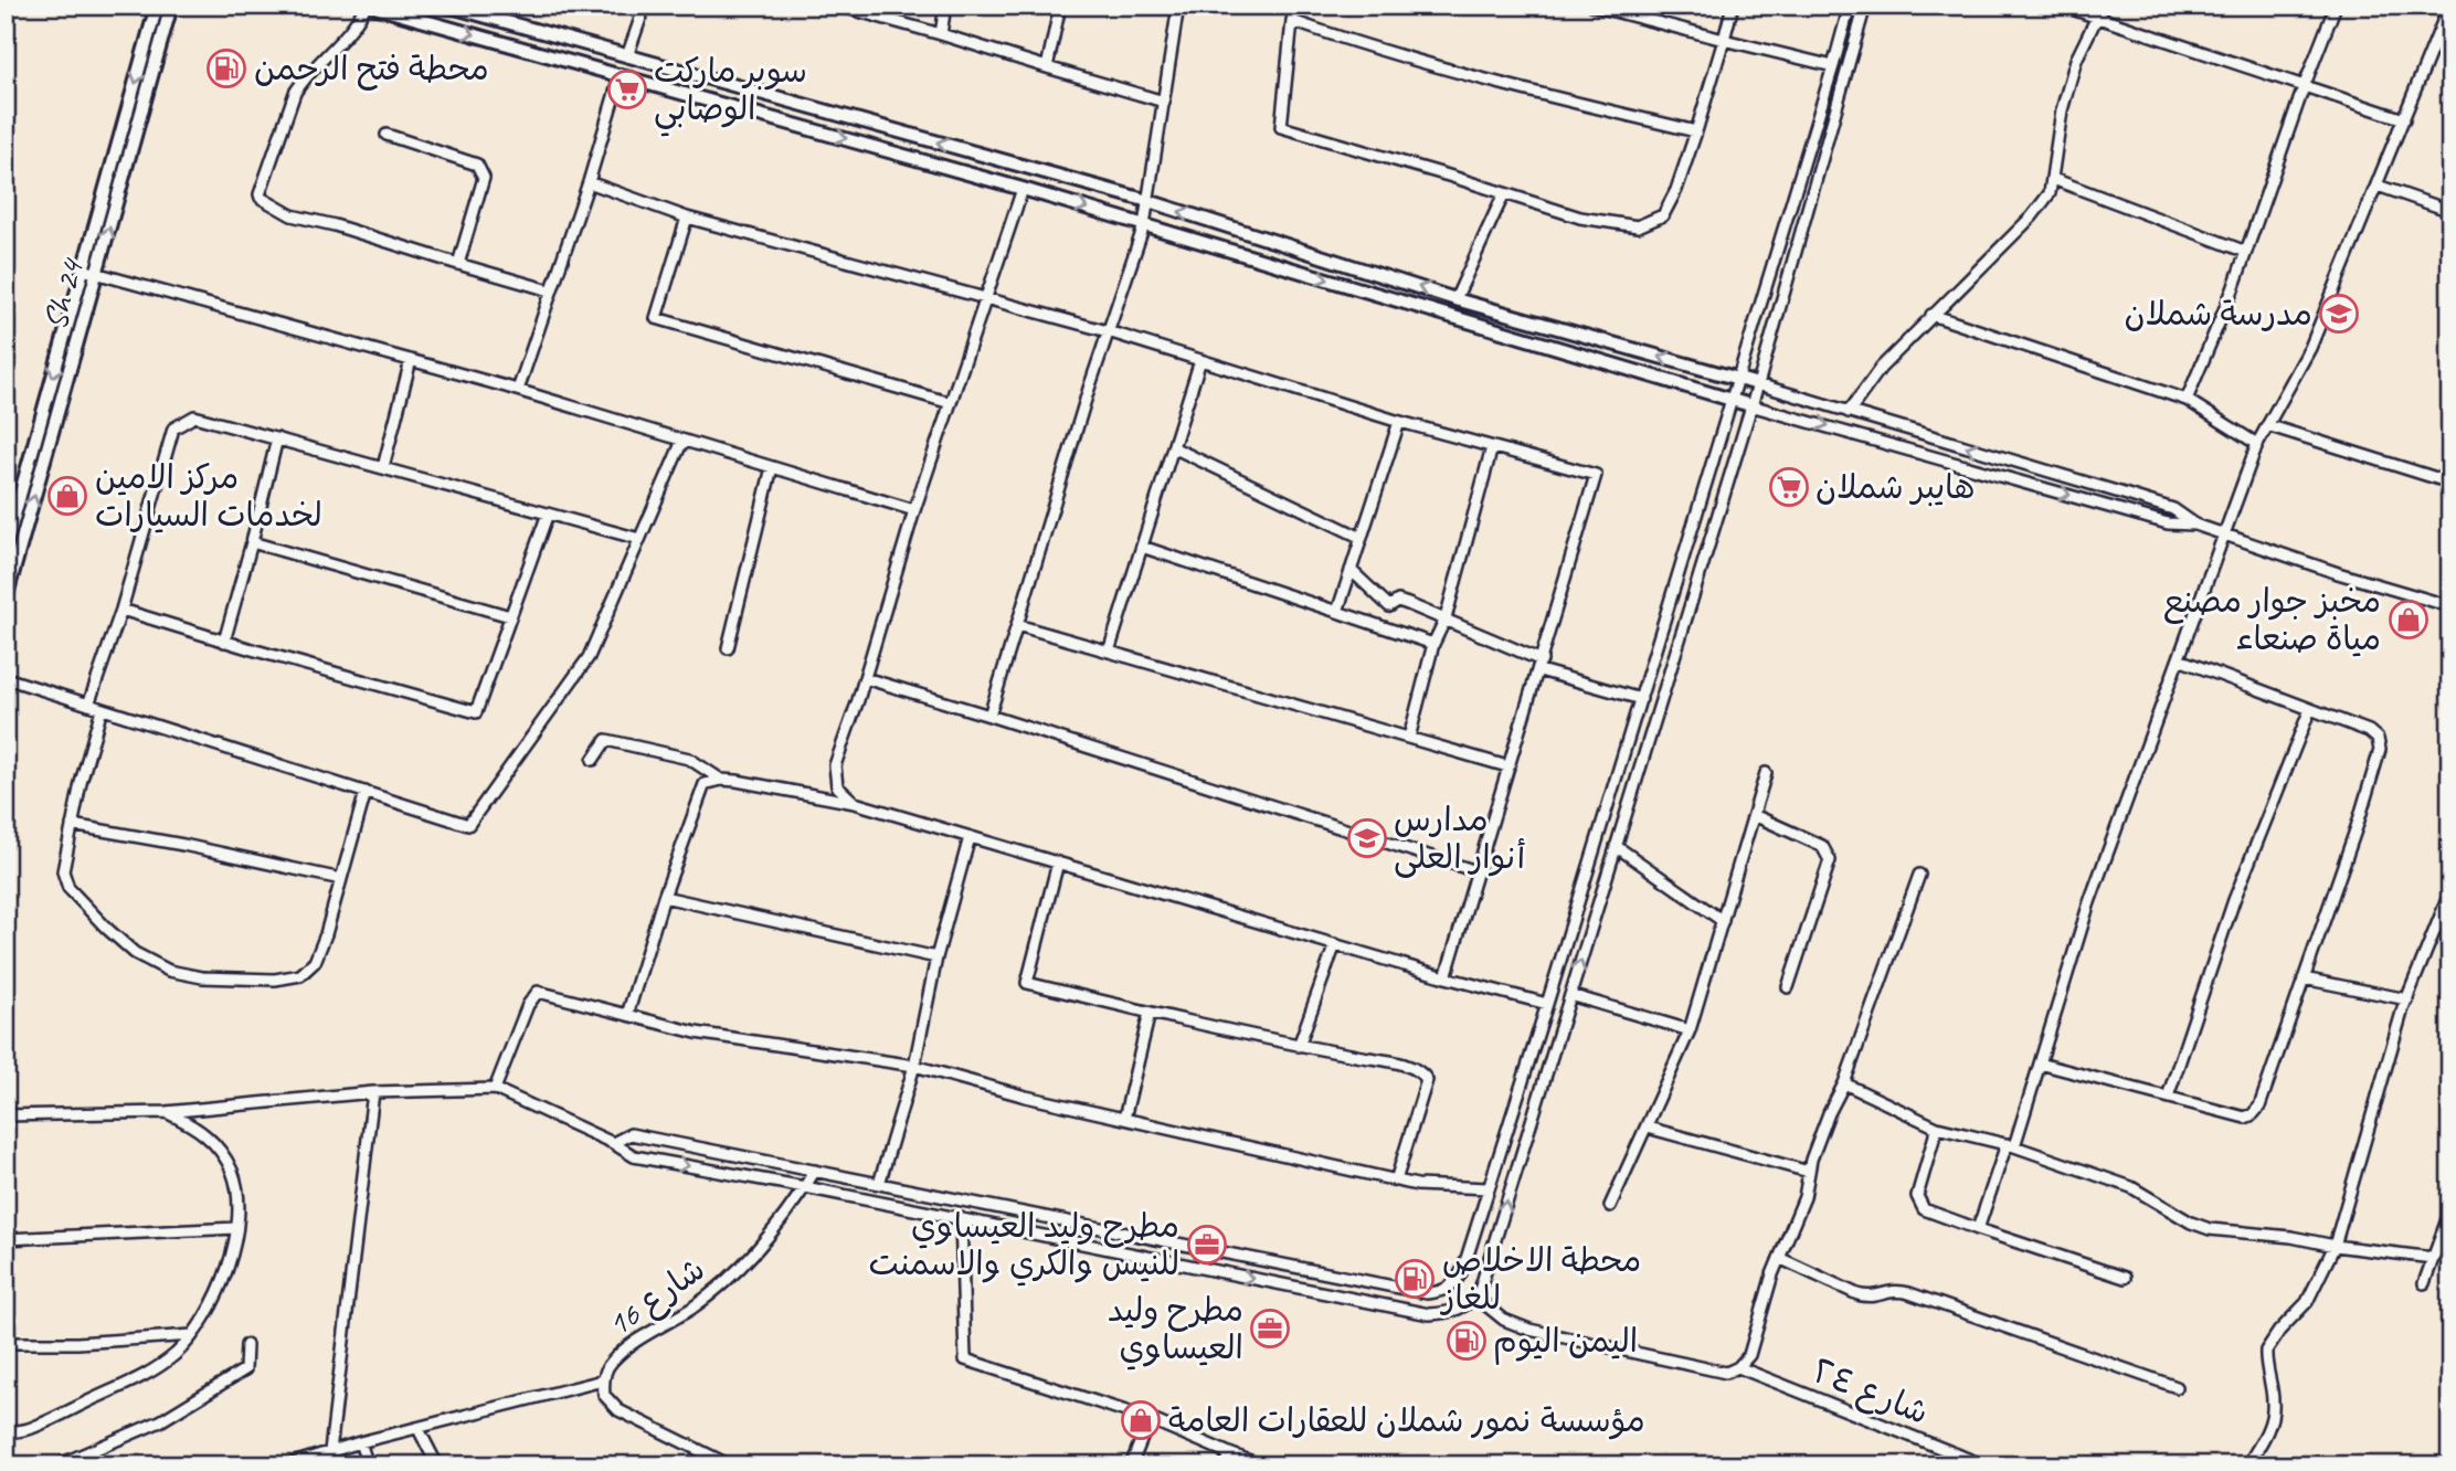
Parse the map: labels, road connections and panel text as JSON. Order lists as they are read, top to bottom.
{
  "streets": {
    "street": ["Sh 24", "شارع 16", "شارع ٢٤"]
  },
  "places": {
    "fuel station": ["محطة فتح الرحمن", "محطة الاخلاص للغاز", "اليمن اليوم"],
    "supermarket": ["سوبر ماركت الوصابي", "هايبر شملان"],
    "school or university": ["مدرسة شملان", "مدارس أنوار العلى"],
    "shop": ["مركز الامين لخدمات السيارات", "مخبز جوار مصنع مياة صنعاء", "مؤسسة نمور شملان للعقارات العامة"],
    "office": ["مطرح وليد العيساوي للنيس والكري والاسمنت", "مطرح وليد العيساوي"]
  }
}
